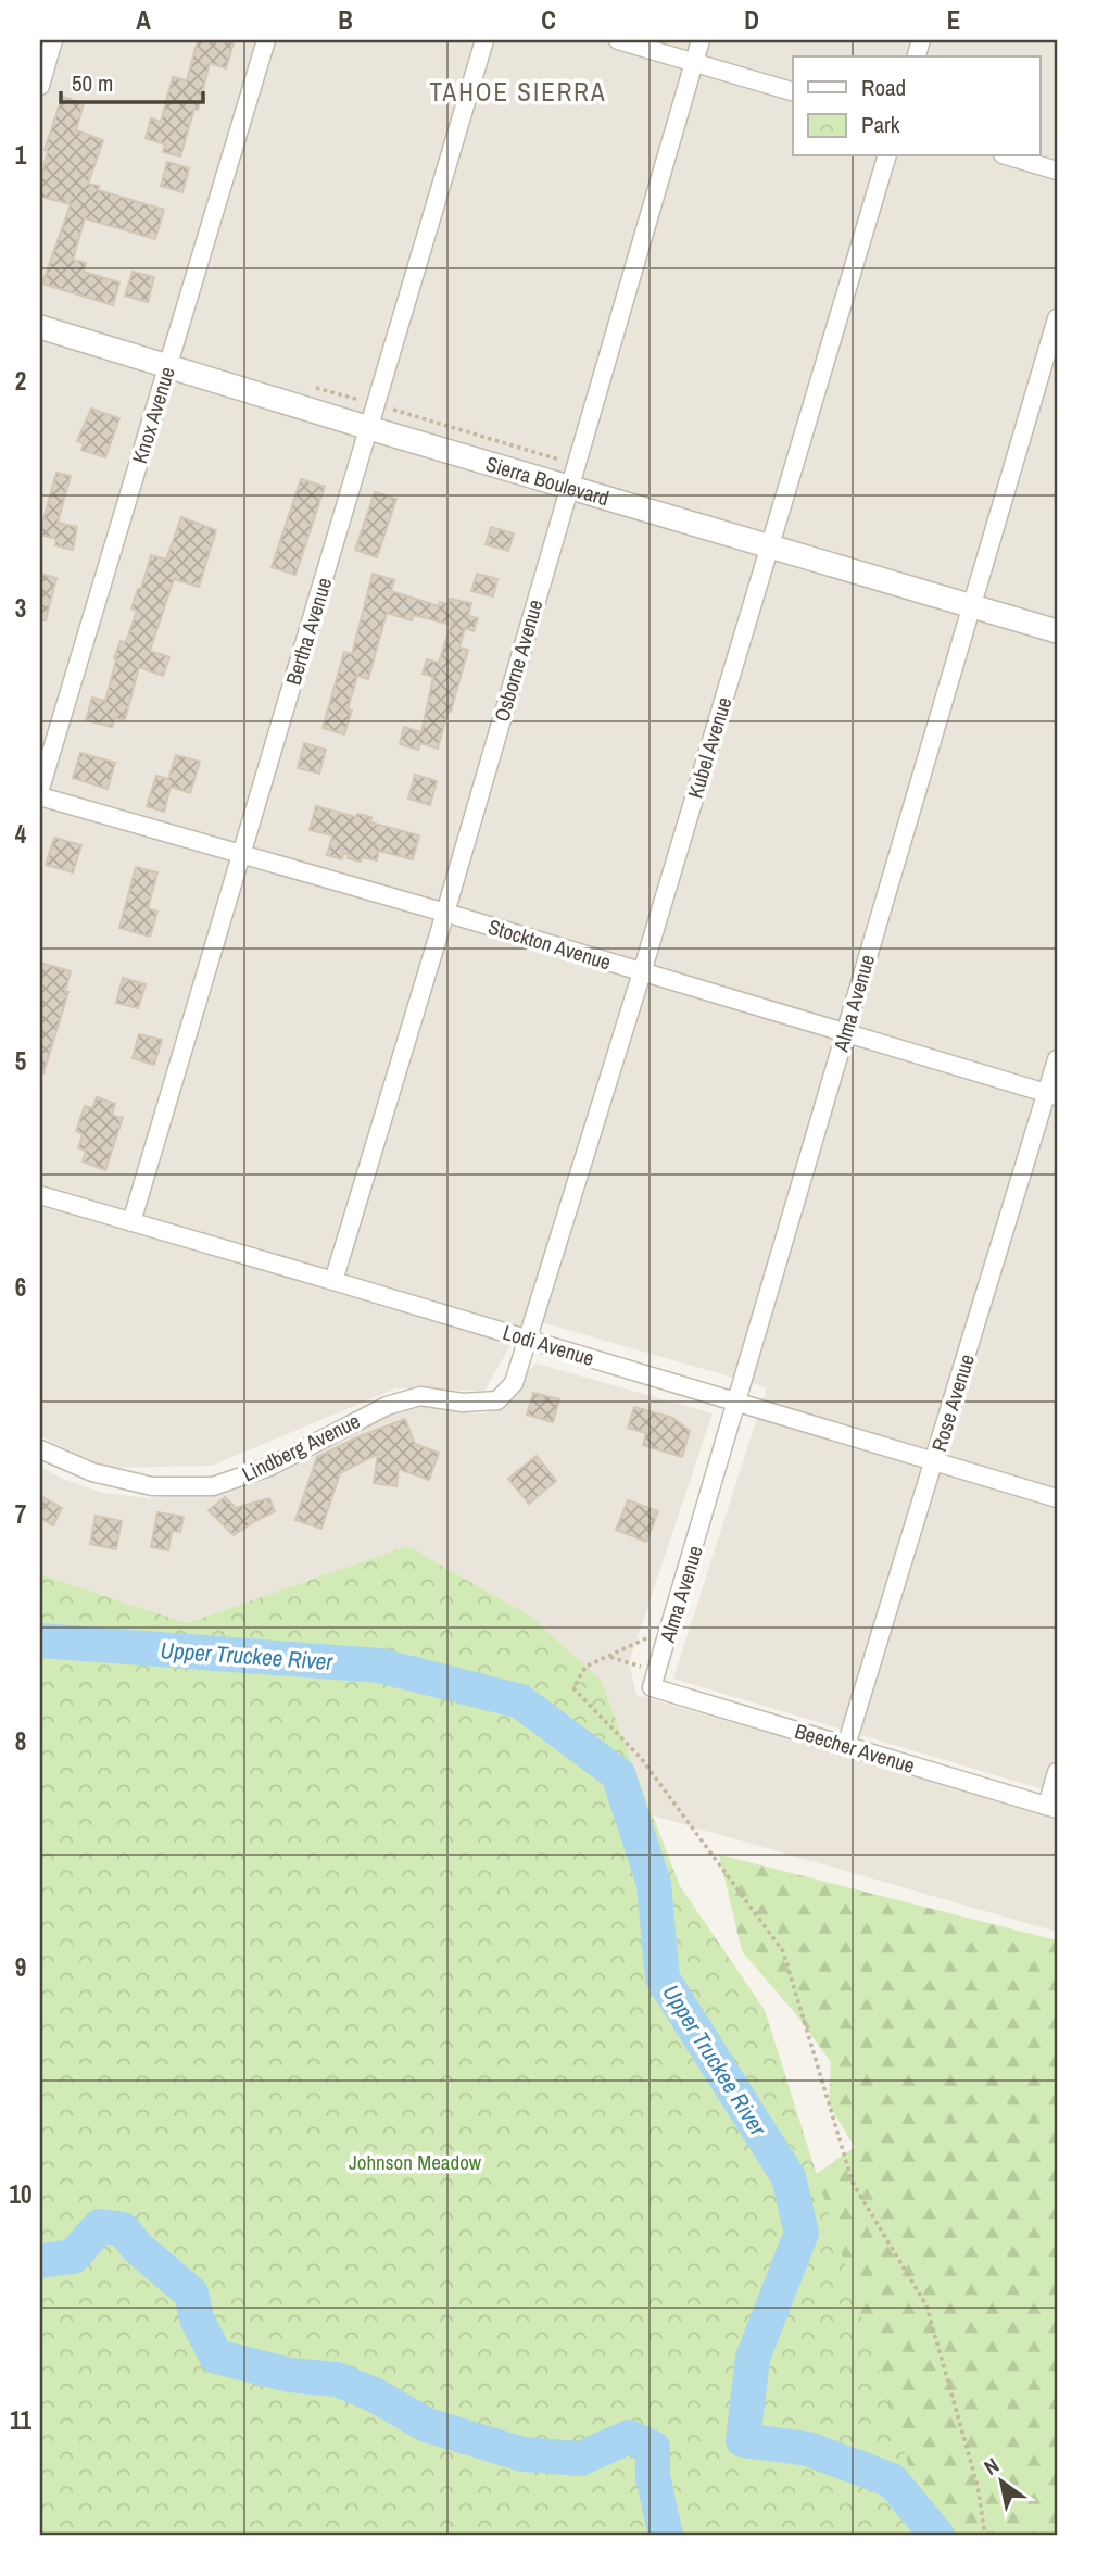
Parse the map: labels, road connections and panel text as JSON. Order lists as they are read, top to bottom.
{
  "streets": {
    "street": [
      "Knox Avenue",
      "Sierra Boulevard",
      "Bertha Avenue",
      "Osborne Avenue",
      "Kubel Avenue",
      "Stockton Avenue",
      "Alma Avenue",
      "Lodi Avenue",
      "Rose Avenue",
      "Lindberg Avenue",
      "Beecher Avenue"
    ]
  },
  "crossings": [
    ["Knox Avenue", "Sierra Boulevard"],
    ["Sierra Boulevard", "Bertha Avenue"],
    ["Sierra Boulevard", "Osborne Avenue"],
    ["Sierra Boulevard", "Kubel Avenue"],
    ["Sierra Boulevard", "Alma Avenue"],
    ["Bertha Avenue", "Stockton Avenue"],
    ["Bertha Avenue", "Lodi Avenue"],
    ["Osborne Avenue", "Stockton Avenue"],
    ["Osborne Avenue", "Lodi Avenue"],
    ["Kubel Avenue", "Stockton Avenue"],
    ["Kubel Avenue", "Lodi Avenue"],
    ["Kubel Avenue", "Lindberg Avenue"],
    ["Stockton Avenue", "Alma Avenue"],
    ["Stockton Avenue", "Rose Avenue"],
    ["Alma Avenue", "Lodi Avenue"],
    ["Alma Avenue", "Beecher Avenue"],
    ["Lodi Avenue", "Rose Avenue"],
    ["Lodi Avenue", "Lindberg Avenue"],
    ["Rose Avenue", "Beecher Avenue"]
  ],
  "districts": ["TAHOE SIERRA"],
  "water": ["Upper Truckee River"],
  "parks": ["Johnson Meadow"],
  "legend": ["Road", "Park"],
  "scale_bar": "50 m",
  "north": "top left",
  "grid": {
    "columns": [
      "A",
      "B",
      "C",
      "D",
      "E"
    ],
    "rows": [
      "1",
      "2",
      "3",
      "4",
      "5",
      "6",
      "7",
      "8",
      "9",
      "10",
      "11"
    ]
  }
}
